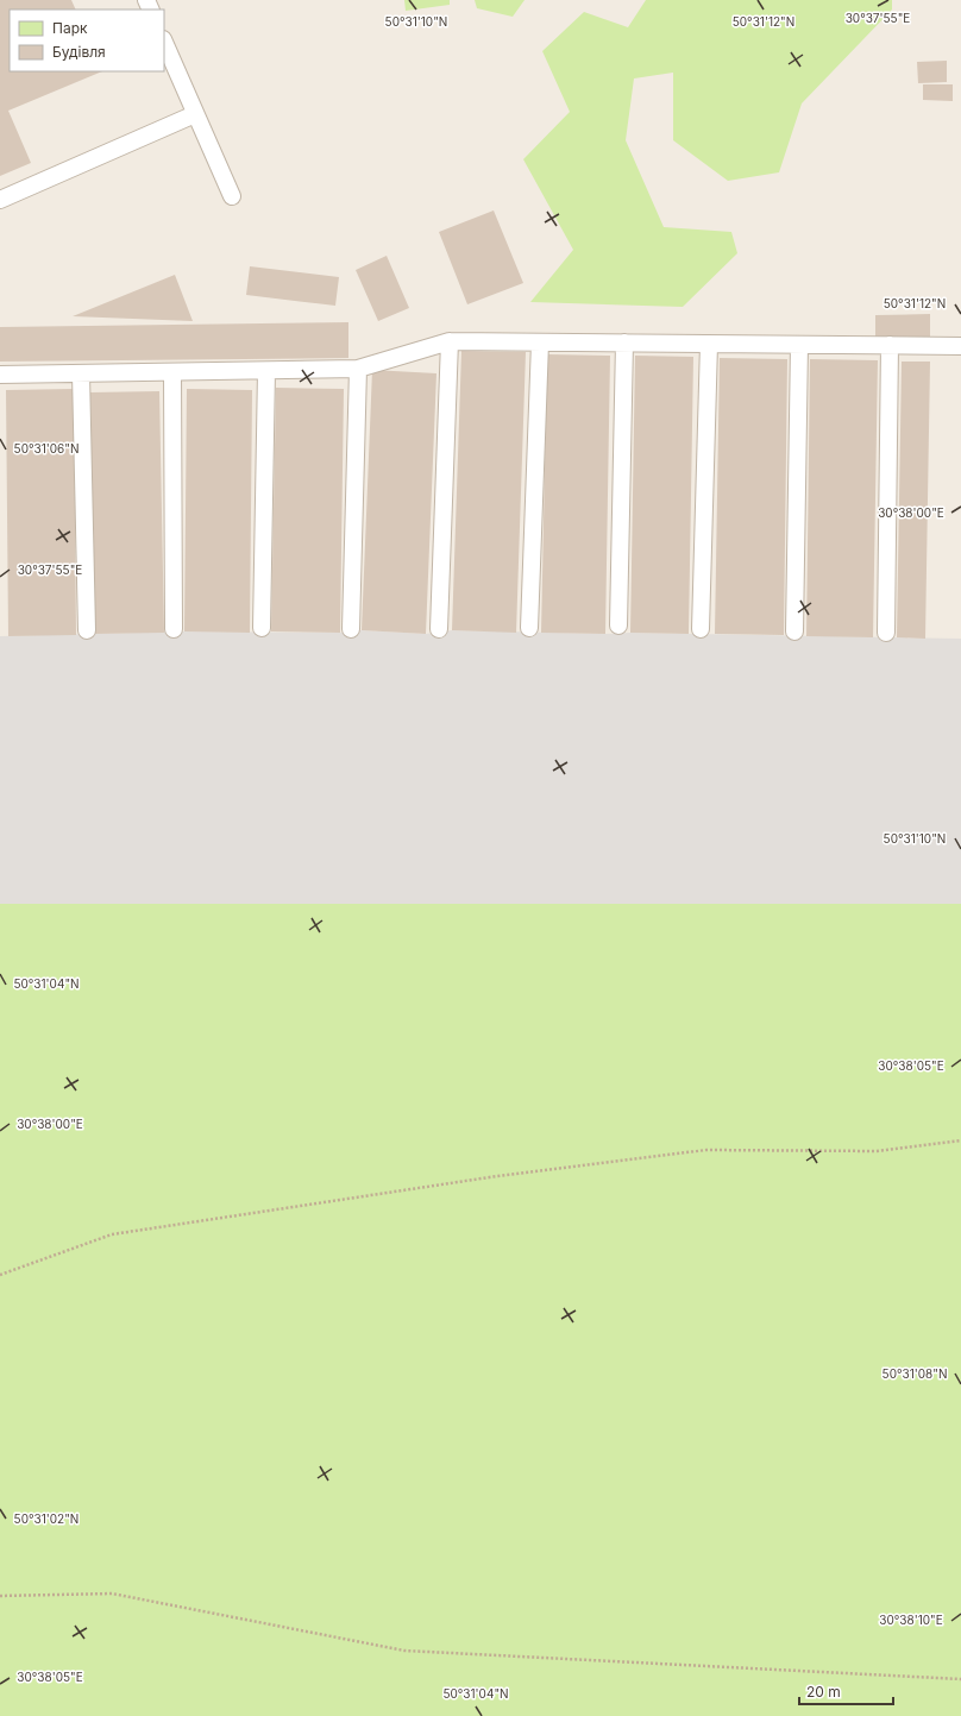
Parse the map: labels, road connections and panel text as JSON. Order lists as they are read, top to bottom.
{
  "legend": ["Парк", "Будівля"],
  "scale_bar": "20 m",
  "coordinates": [
    "30°37'55\"E",
    "50°31'10\"N",
    "50°31'12\"N",
    "50°31'06\"N",
    "30°38'00\"E",
    "50°31'04\"N",
    "30°38'05\"E",
    "50°31'08\"N",
    "50°31'02\"N",
    "30°38'10\"E"
  ]
}
